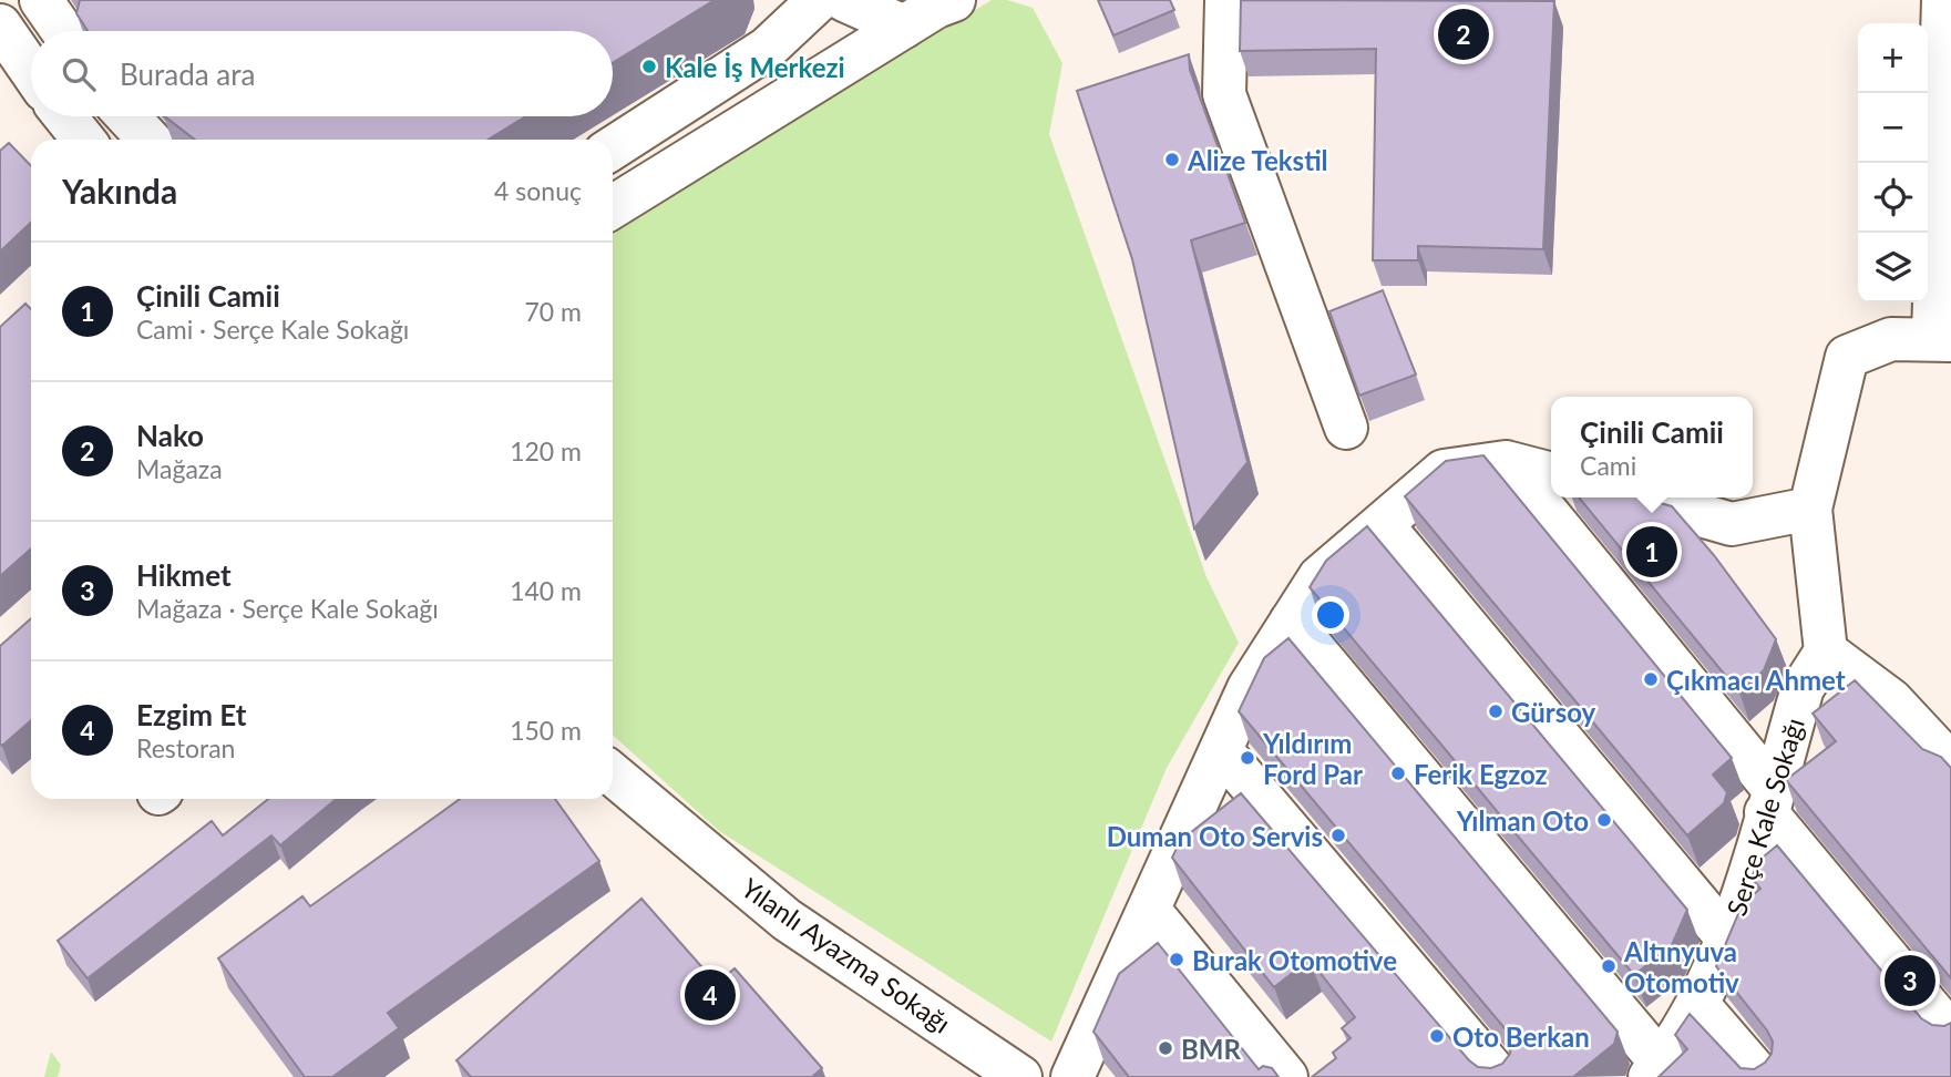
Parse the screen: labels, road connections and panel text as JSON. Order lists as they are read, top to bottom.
{
  "streets": {
    "street": ["Serçe Kale Sokağı", "Yılanlı Ayazma Sokağı"]
  },
  "places": [
    "Kale İş Merkezi",
    "Alize Tekstil",
    "Çıkmacı Ahmet",
    "Gürsoy",
    "Yıldırım Ford Par",
    "Ferik Egzoz",
    "Yılman Oto",
    "Duman Oto Servis",
    "Burak Otomotive",
    "Altınyuva Otomotiv",
    "Oto Berkan",
    "BMR"
  ],
  "page": {
    "pins": [
      "2",
      "1",
      "3",
      "4"
    ],
    "map_buttons": ["+", "−"],
    "search": "Burada ara",
    "heading": ["Yakında", "4 sonuç"],
    "list": [
      {
        "mark": "1",
        "name": "Çinili Camii",
        "note": "Cami · Serçe Kale Sokağı",
        "value": "70 m"
      },
      {
        "mark": "2",
        "name": "Nako",
        "note": "Mağaza",
        "value": "120 m"
      },
      {
        "mark": "3",
        "name": "Hikmet",
        "note": "Mağaza · Serçe Kale Sokağı",
        "value": "140 m"
      },
      {
        "mark": "4",
        "name": "Ezgim Et",
        "note": "Restoran",
        "value": "150 m"
      }
    ],
    "popup": ["Çinili Camii", "Cami"]
  }
}
